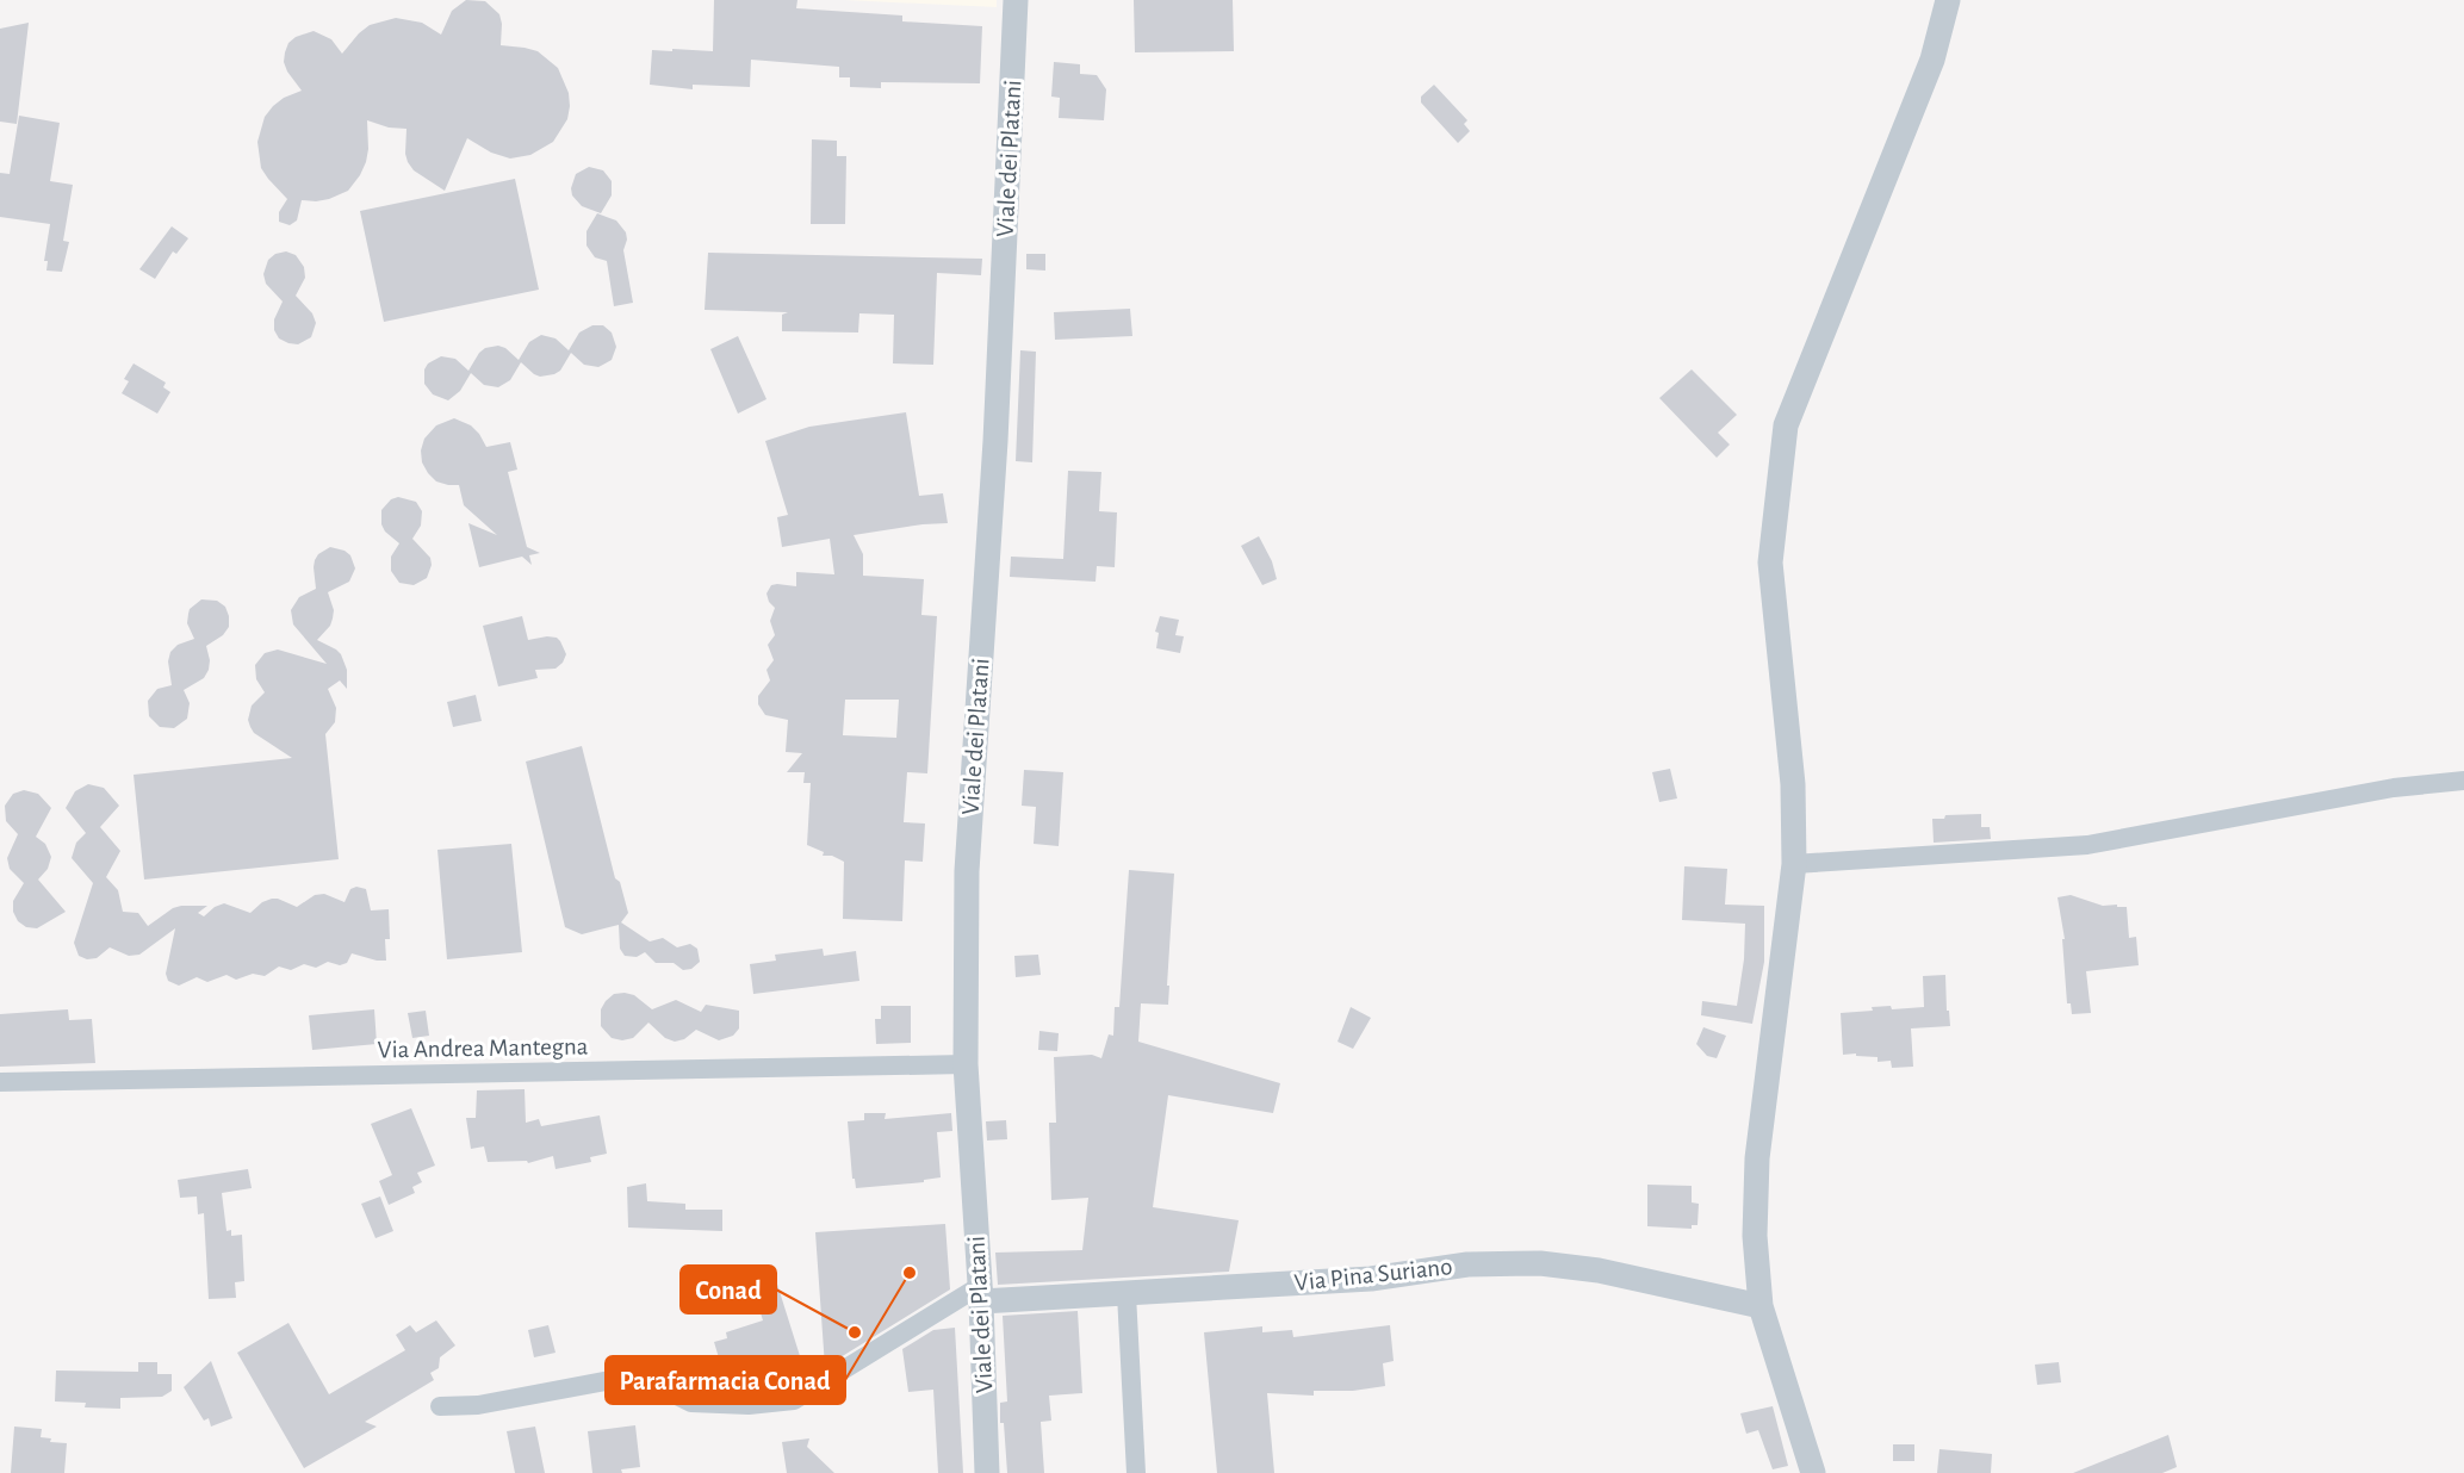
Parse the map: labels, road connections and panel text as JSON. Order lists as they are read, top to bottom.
{
  "streets": {
    "street": ["Viale dei Platani", "Via Andrea Mantegna", "Via Pina Suriano"]
  },
  "crossings": [
    ["Viale dei Platani", "Via Andrea Mantegna"],
    ["Viale dei Platani", "Via Pina Suriano"]
  ],
  "places": ["Parafarmacia Conad", "Conad"]
}
